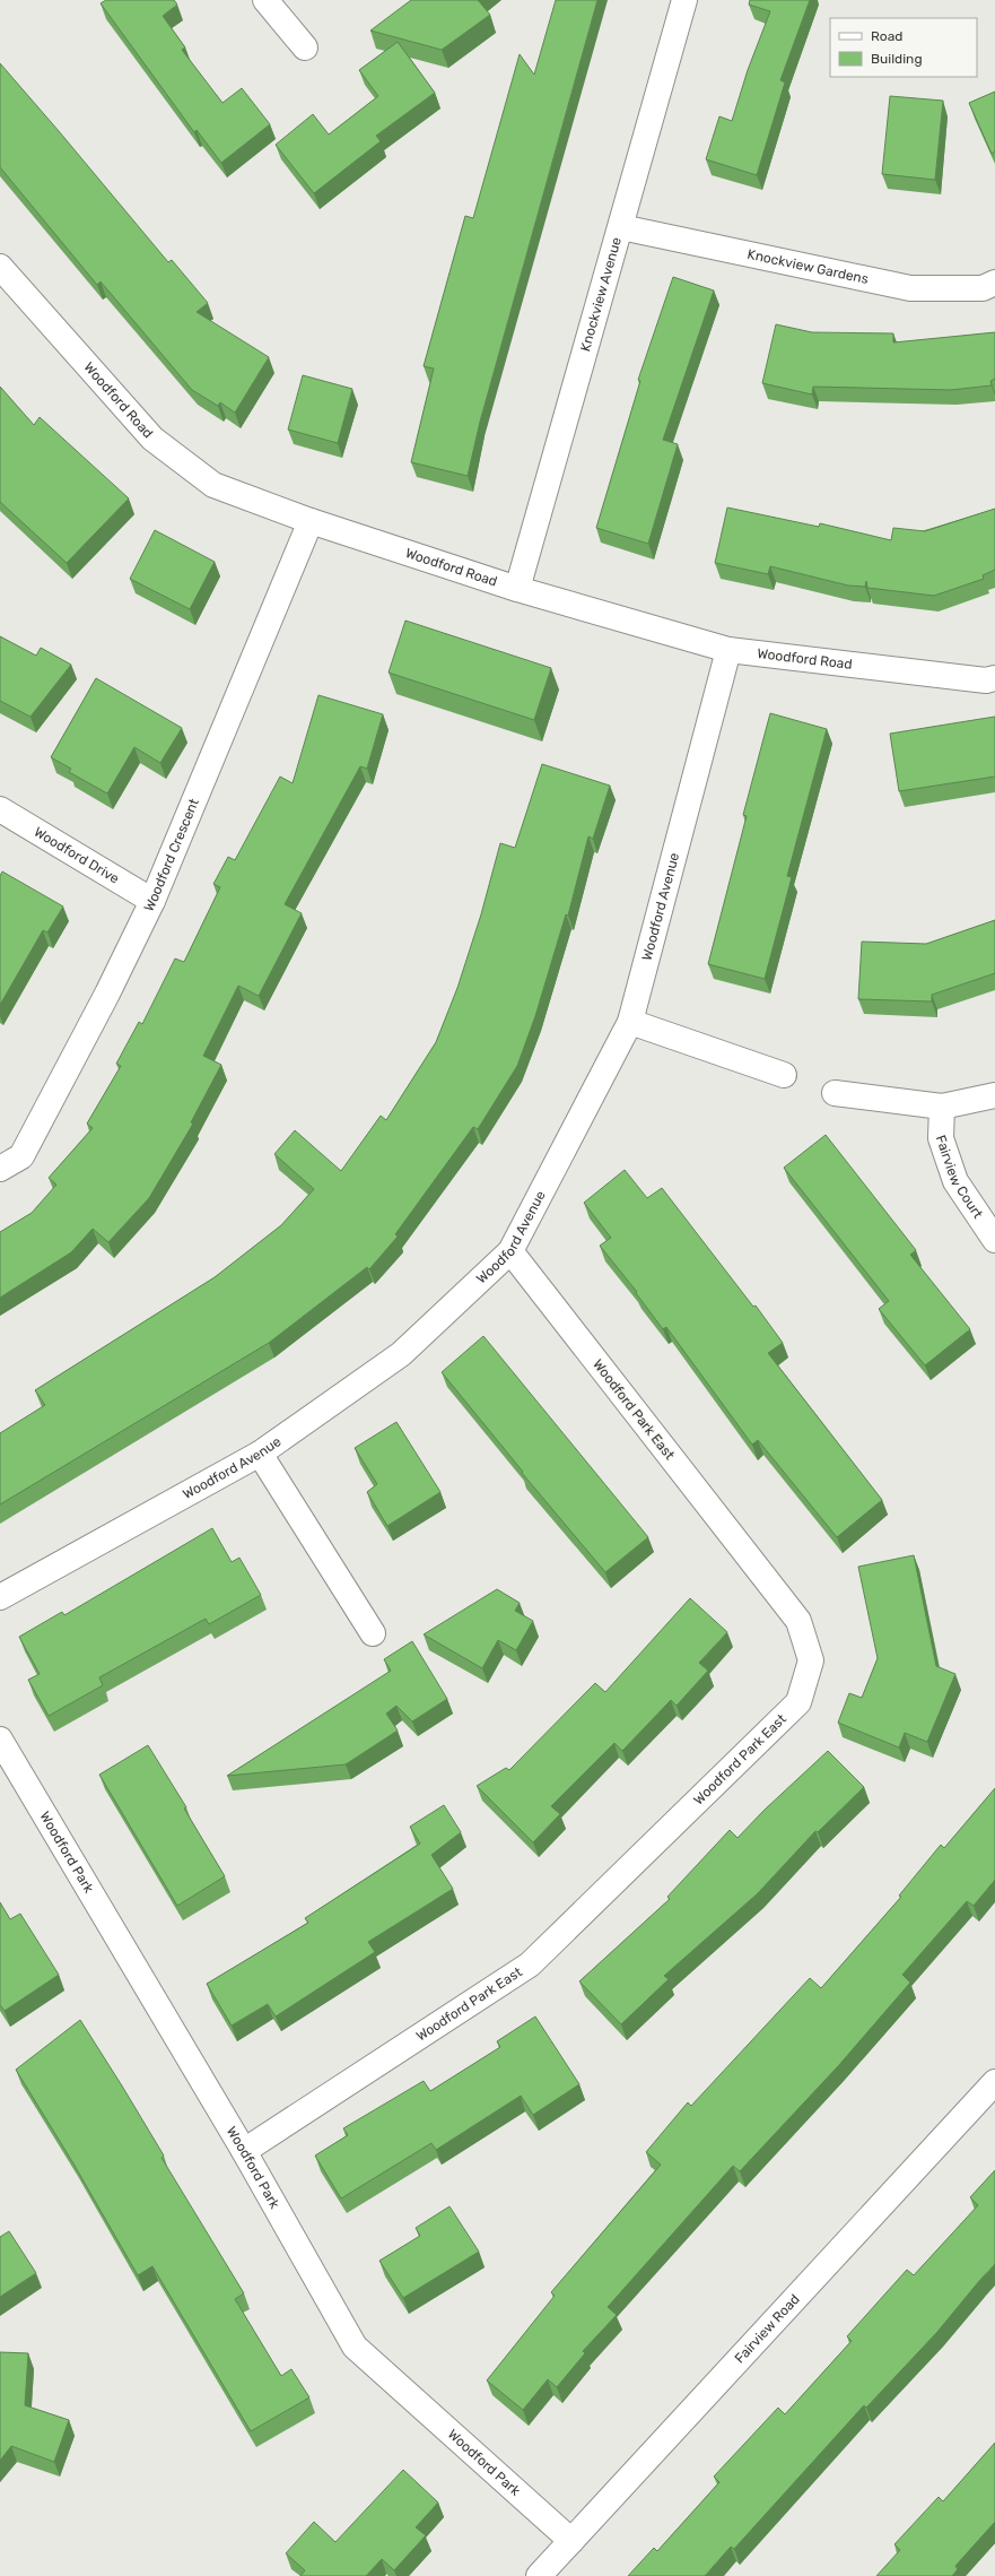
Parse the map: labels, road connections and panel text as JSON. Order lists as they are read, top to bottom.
{
  "streets": {
    "street": [
      "Knockview Gardens",
      "Knockview Avenue",
      "Woodford Road",
      "Woodford Crescent",
      "Woodford Drive",
      "Woodford Avenue",
      "Fairview Court",
      "Woodford Park East",
      "Woodford Park",
      "Fairview Road"
    ]
  },
  "crossings": [
    ["Knockview Gardens", "Knockview Avenue"],
    ["Knockview Avenue", "Woodford Road"],
    ["Woodford Road", "Woodford Crescent"],
    ["Woodford Road", "Woodford Avenue"],
    ["Woodford Crescent", "Woodford Drive"],
    ["Woodford Avenue", "Woodford Park East"],
    ["Woodford Park East", "Woodford Park"],
    ["Woodford Park", "Fairview Road"]
  ],
  "legend": ["Road", "Building"]
}
